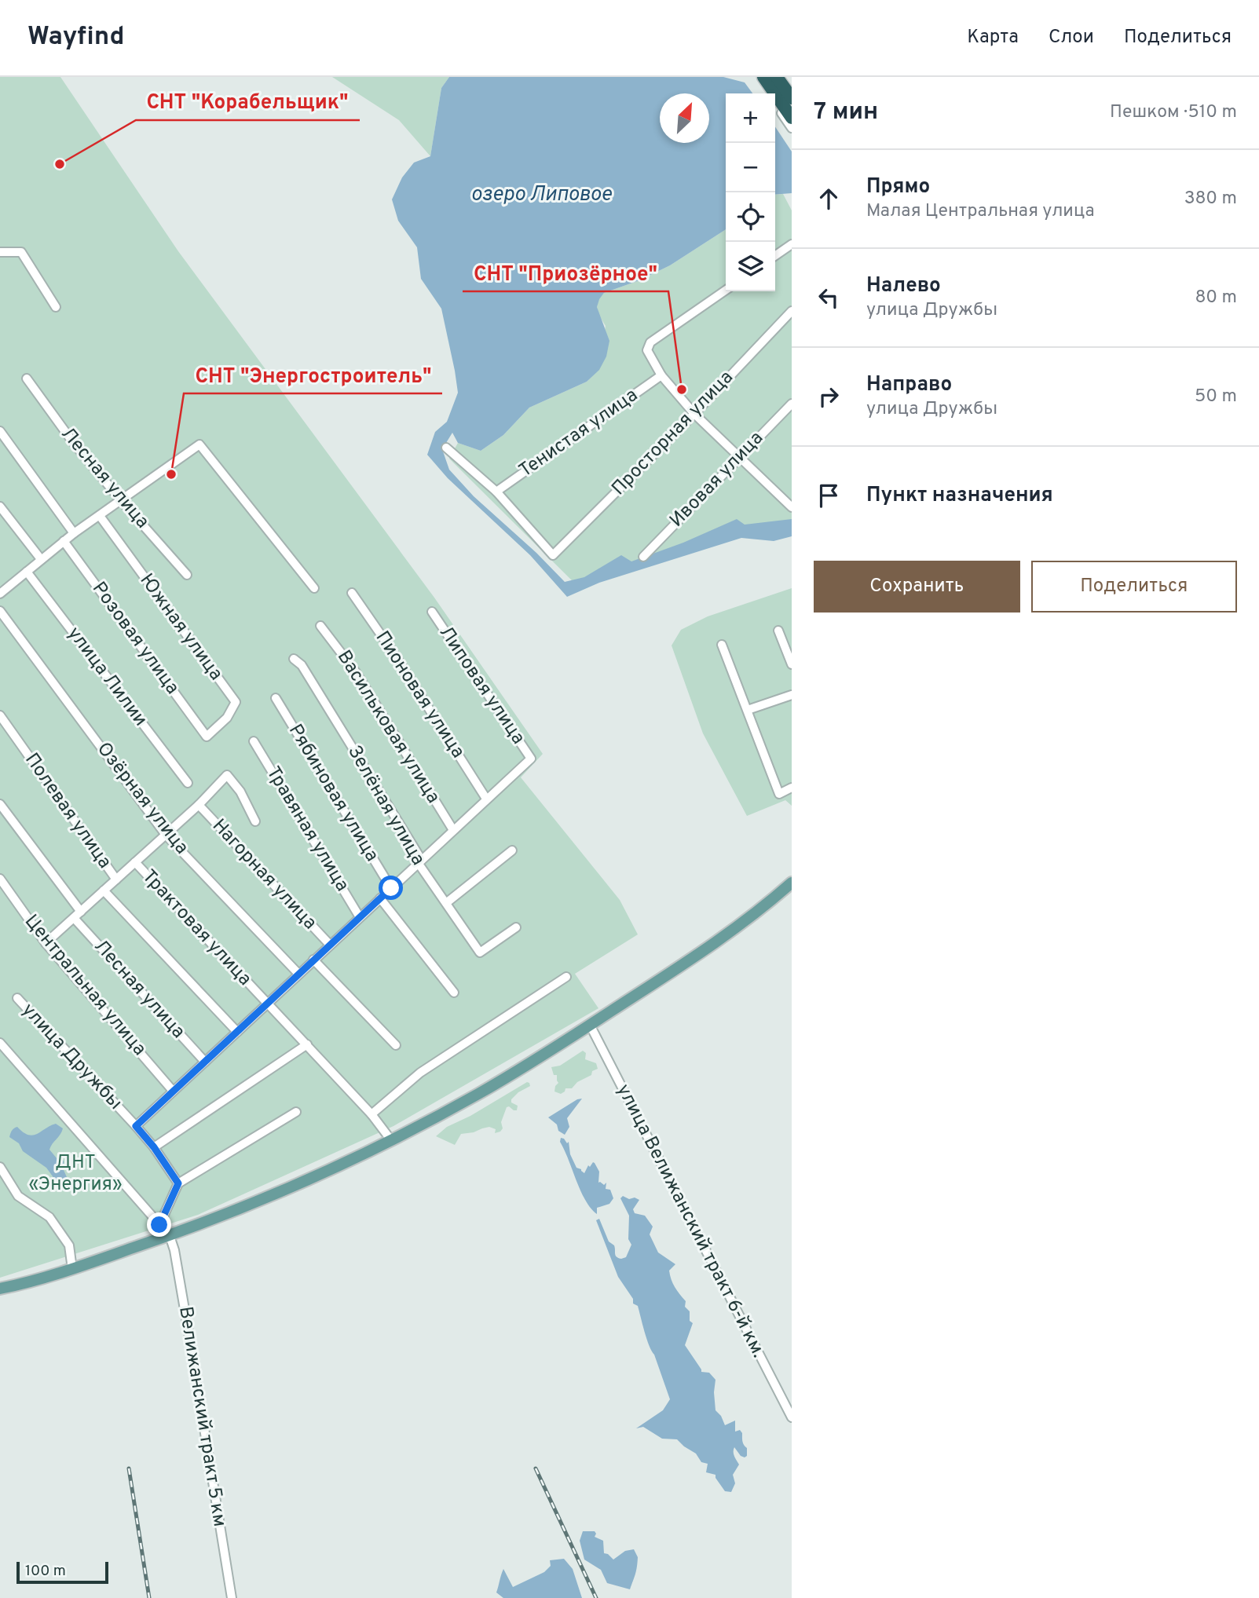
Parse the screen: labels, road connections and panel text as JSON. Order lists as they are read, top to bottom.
{
  "streets": {
    "street": [
      "Тенистая улица",
      "Просторная улица",
      "Лесная улица",
      "Ивовая улица",
      "Южная улица",
      "Розовая улица",
      "улица Лилии",
      "Липовая улица",
      "Пионовая улица",
      "Васильковая улица",
      "Рябиновая улица",
      "Озёрная улица",
      "Зелёная улица",
      "Полевая улица",
      "Травяная улица",
      "Нагорная улица",
      "Трактовая улица",
      "Центральная улица",
      "улица Дружбы",
      "улица Велижанский тракт 6-й км.",
      "Велижанский тракт 5 км"
    ]
  },
  "crossings": [
    ["Тенистая улица", "Просторная улица"],
    ["Южная улица", "Розовая улица"],
    ["Липовая улица", "Пионовая улица"]
  ],
  "water": ["озеро Липовое"],
  "parks": ["ДНТ «Энергия»"],
  "places": ["СНТ \"Корабельщик\"", "СНТ \"Приозёрное\"", "СНТ \"Энергостроитель\""],
  "scale_bar": "100 m",
  "north": "top right",
  "page": {
    "header": "Wayfind",
    "nav": ["Карта", "Слои", "Поделиться"],
    "heading": ["7 мин", "Пешком · 510 m"],
    "map_buttons": ["+", "−"],
    "list": [
      ["Прямо", "Малая Центральная улица", "380 m"],
      ["Налево", "улица Дружбы", "80 m"],
      ["Направо", "улица Дружбы", "50 m"],
      "Пункт назначения"
    ],
    "buttons": ["Сохранить", "Поделиться"],
    "scale": "100 m"
  }
}
